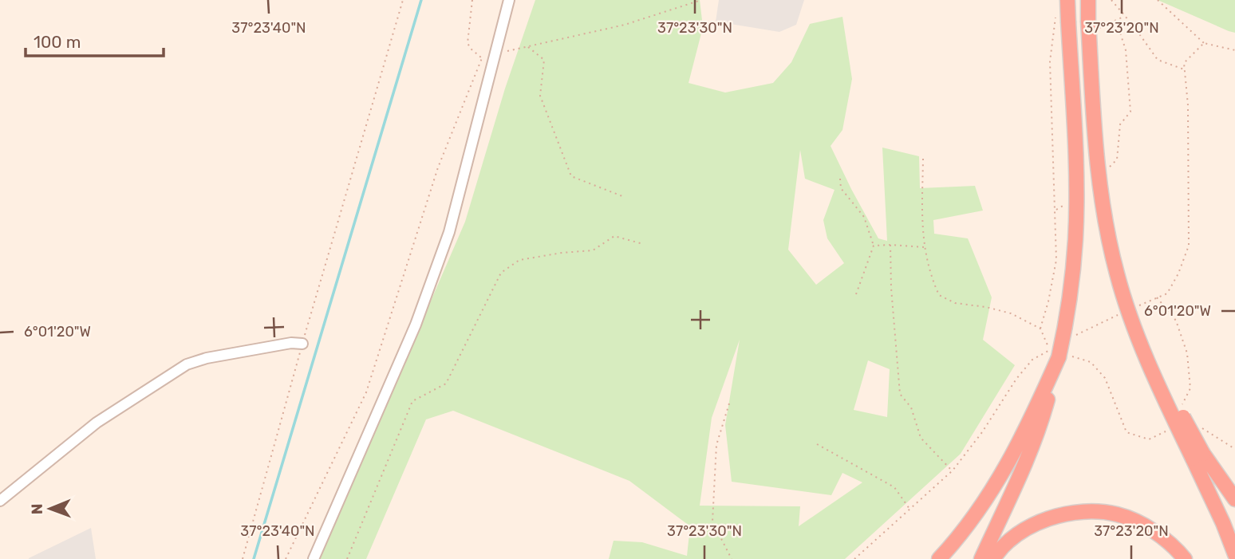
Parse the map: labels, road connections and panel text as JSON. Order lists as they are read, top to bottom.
{
  "scale_bar": "100 m",
  "north": "left",
  "coordinates": [
    "37°23'40\"N",
    "37°23'30\"N",
    "37°23'20\"N",
    "6°01'20\"W"
  ]
}
